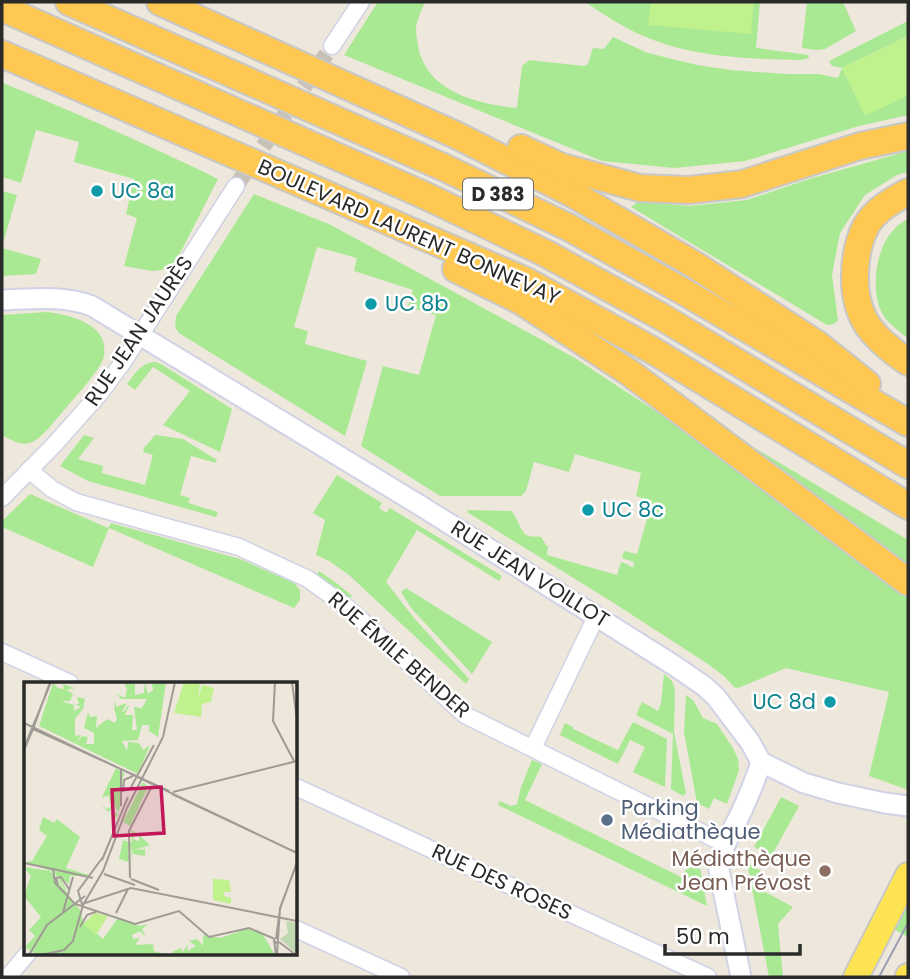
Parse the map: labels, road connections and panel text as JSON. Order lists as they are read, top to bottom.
{
  "streets": {
    "highway": ["D 383", "BOULEVARD LAURENT BONNEVAY"],
    "street": [
      "RUE JEAN JAURÈS",
      "RUE JEAN VOILLOT",
      "RUE ÉMILE BENDER",
      "RUE DES ROSES"
    ]
  },
  "crossings": [
    ["RUE JEAN JAURÈS", "RUE JEAN VOILLOT"],
    ["RUE JEAN JAURÈS", "RUE ÉMILE BENDER"]
  ],
  "places": [
    "UC 8a",
    "UC 8b",
    "UC 8c",
    "UC 8d",
    "Parking Médiathèque",
    "Médiathèque Jean Prévost"
  ],
  "scale_bar": "50 m"
}
